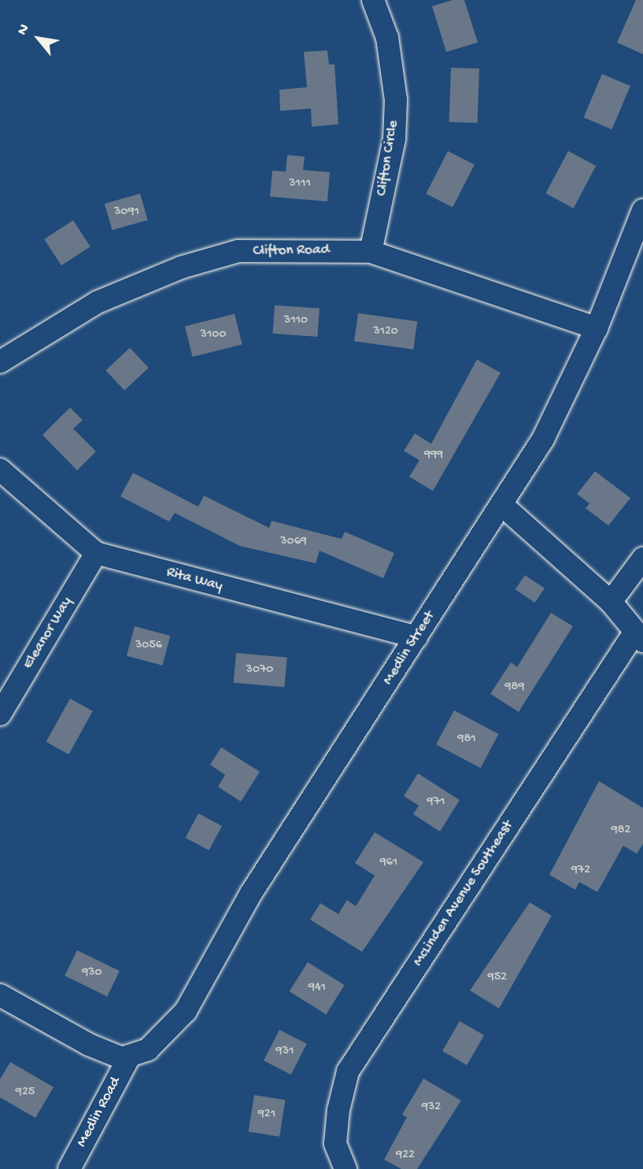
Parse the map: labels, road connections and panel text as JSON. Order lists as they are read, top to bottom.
{
  "streets": {
    "street": [
      "Clifton Circle",
      "Clifton Road",
      "Rita Way",
      "Eleanor Way",
      "Medlin Street",
      "McLinden Avenue Southeast",
      "Medlin Road"
    ]
  },
  "crossings": [
    ["Clifton Circle", "Clifton Road"],
    ["Clifton Road", "Medlin Street"],
    ["Rita Way", "Eleanor Way"],
    ["Rita Way", "Medlin Street"],
    ["Medlin Street", "Medlin Road"]
  ],
  "house_numbers": [
    "3111",
    "3091",
    "3110",
    "3120",
    "3100",
    "999",
    "3069",
    "3056",
    "3070",
    "989",
    "981",
    "971",
    "982",
    "961",
    "972",
    "930",
    "952",
    "941",
    "931",
    "925",
    "932",
    "921",
    "922"
  ],
  "north": "top left"
}
